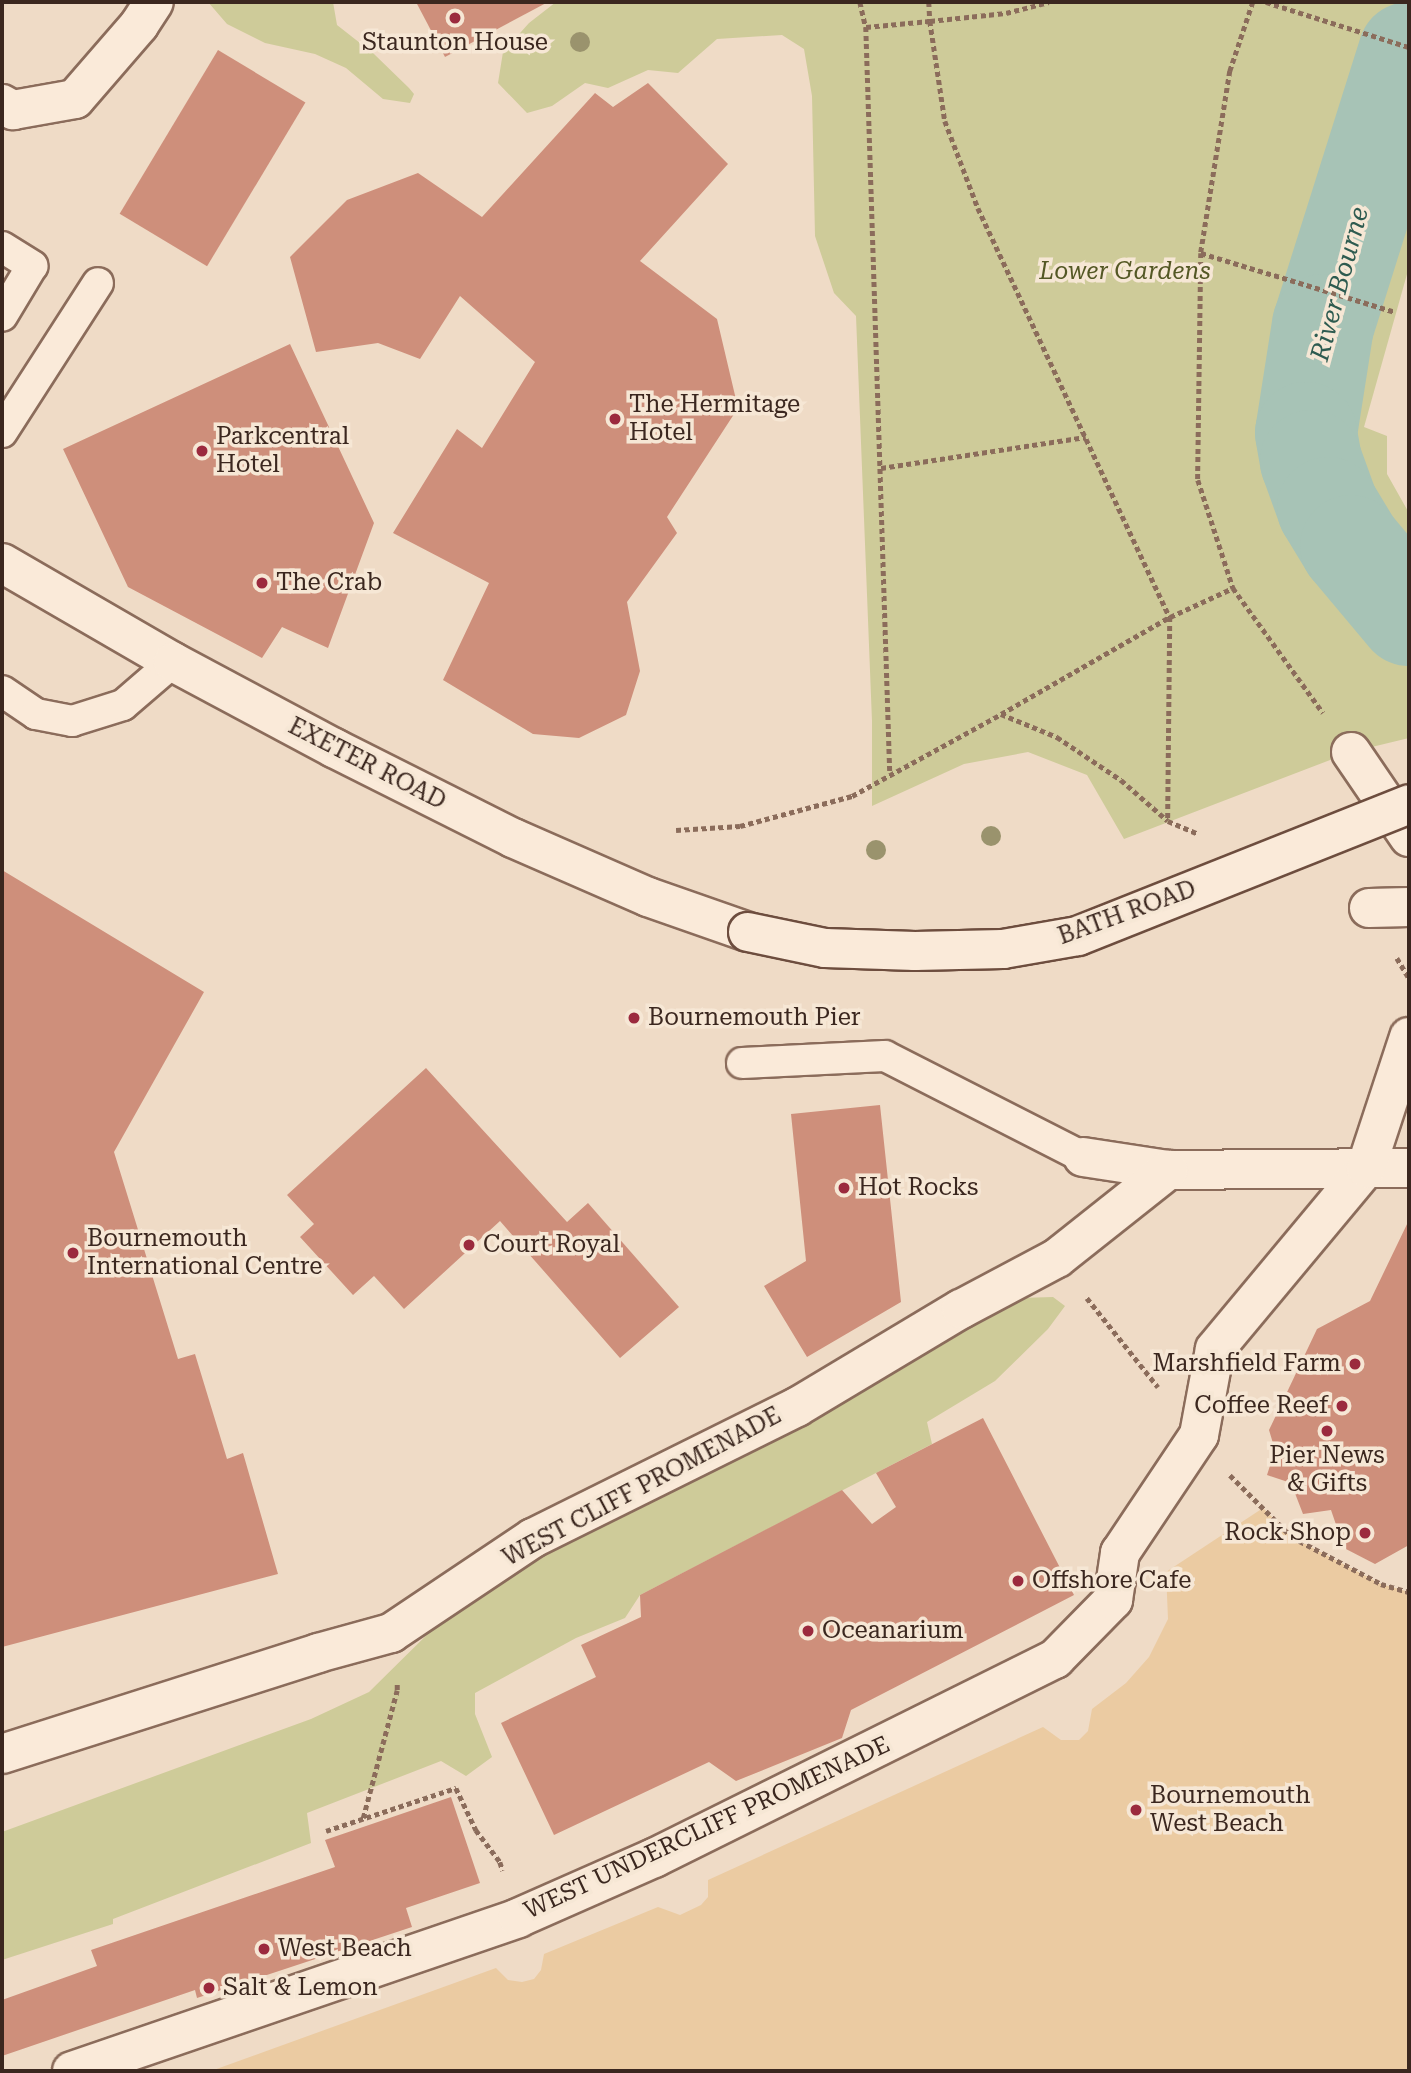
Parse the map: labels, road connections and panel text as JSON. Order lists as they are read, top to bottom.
{
  "streets": {
    "street": [
      "EXETER ROAD",
      "BATH ROAD",
      "WEST CLIFF PROMENADE",
      "WEST UNDERCLIFF PROMENADE"
    ]
  },
  "crossings": [
    ["EXETER ROAD", "BATH ROAD"]
  ],
  "water": ["River Bourne"],
  "parks": ["Lower Gardens"],
  "places": [
    "Staunton House",
    "The Hermitage Hotel",
    "Parkcentral Hotel",
    "The Crab",
    "Bournemouth Pier",
    "Hot Rocks",
    "Court Royal",
    "Bournemouth International Centre",
    "Marshfield Farm",
    "Coffee Reef",
    "Pier News & Gifts",
    "Rock Shop",
    "Offshore Cafe",
    "Oceanarium",
    "Bournemouth West Beach",
    "West Beach",
    "Salt & Lemon"
  ]
}
